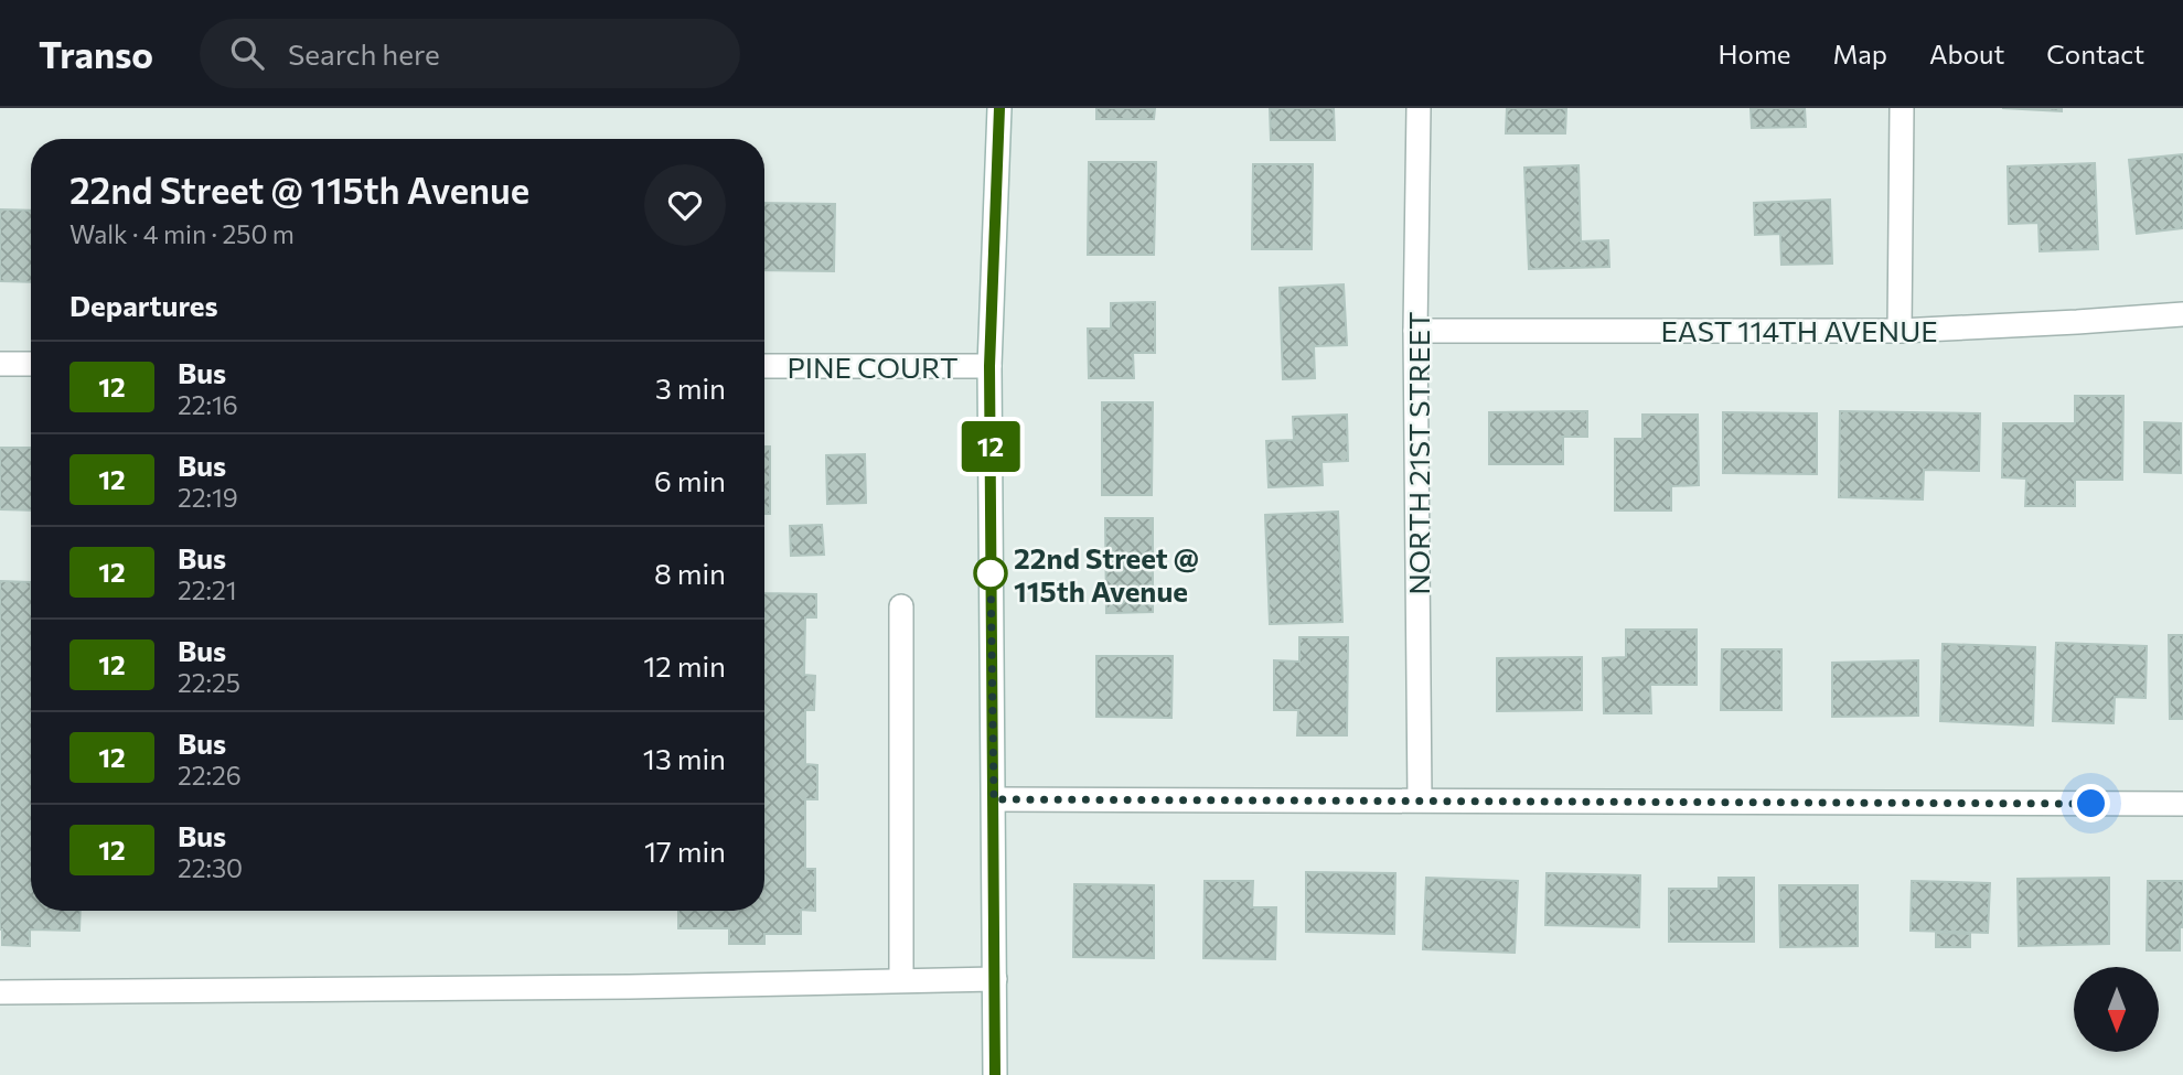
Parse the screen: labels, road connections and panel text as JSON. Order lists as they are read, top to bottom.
{
  "streets": {
    "street": ["EAST 114TH AVENUE", "PINE COURT", "NORTH 21ST STREET"]
  },
  "crossings": [
    ["EAST 114TH AVENUE", "NORTH 21ST STREET"]
  ],
  "places": ["22nd Street @ 115th Avenue"],
  "lines": ["bus line 12"],
  "north": "bottom",
  "page": {
    "header": "Transo",
    "search": "Search here",
    "nav": [
      "Home",
      "Map",
      "About",
      "Contact"
    ],
    "on_map": "12",
    "heading": [
      ["22nd Street @ 115th Avenue", "Walk · 4 min · 250 m"],
      "Departures"
    ],
    "list": [
      {
        "mark": "12",
        "name": "Bus",
        "note": "22:16",
        "value": "3 min"
      },
      {
        "mark": "12",
        "name": "Bus",
        "note": "22:19",
        "value": "6 min"
      },
      {
        "mark": "12",
        "name": "Bus",
        "note": "22:21",
        "value": "8 min"
      },
      {
        "mark": "12",
        "name": "Bus",
        "note": "22:25",
        "value": "12 min"
      },
      {
        "mark": "12",
        "name": "Bus",
        "note": "22:26",
        "value": "13 min"
      },
      {
        "mark": "12",
        "name": "Bus",
        "note": "22:30",
        "value": "17 min"
      }
    ]
  }
}
